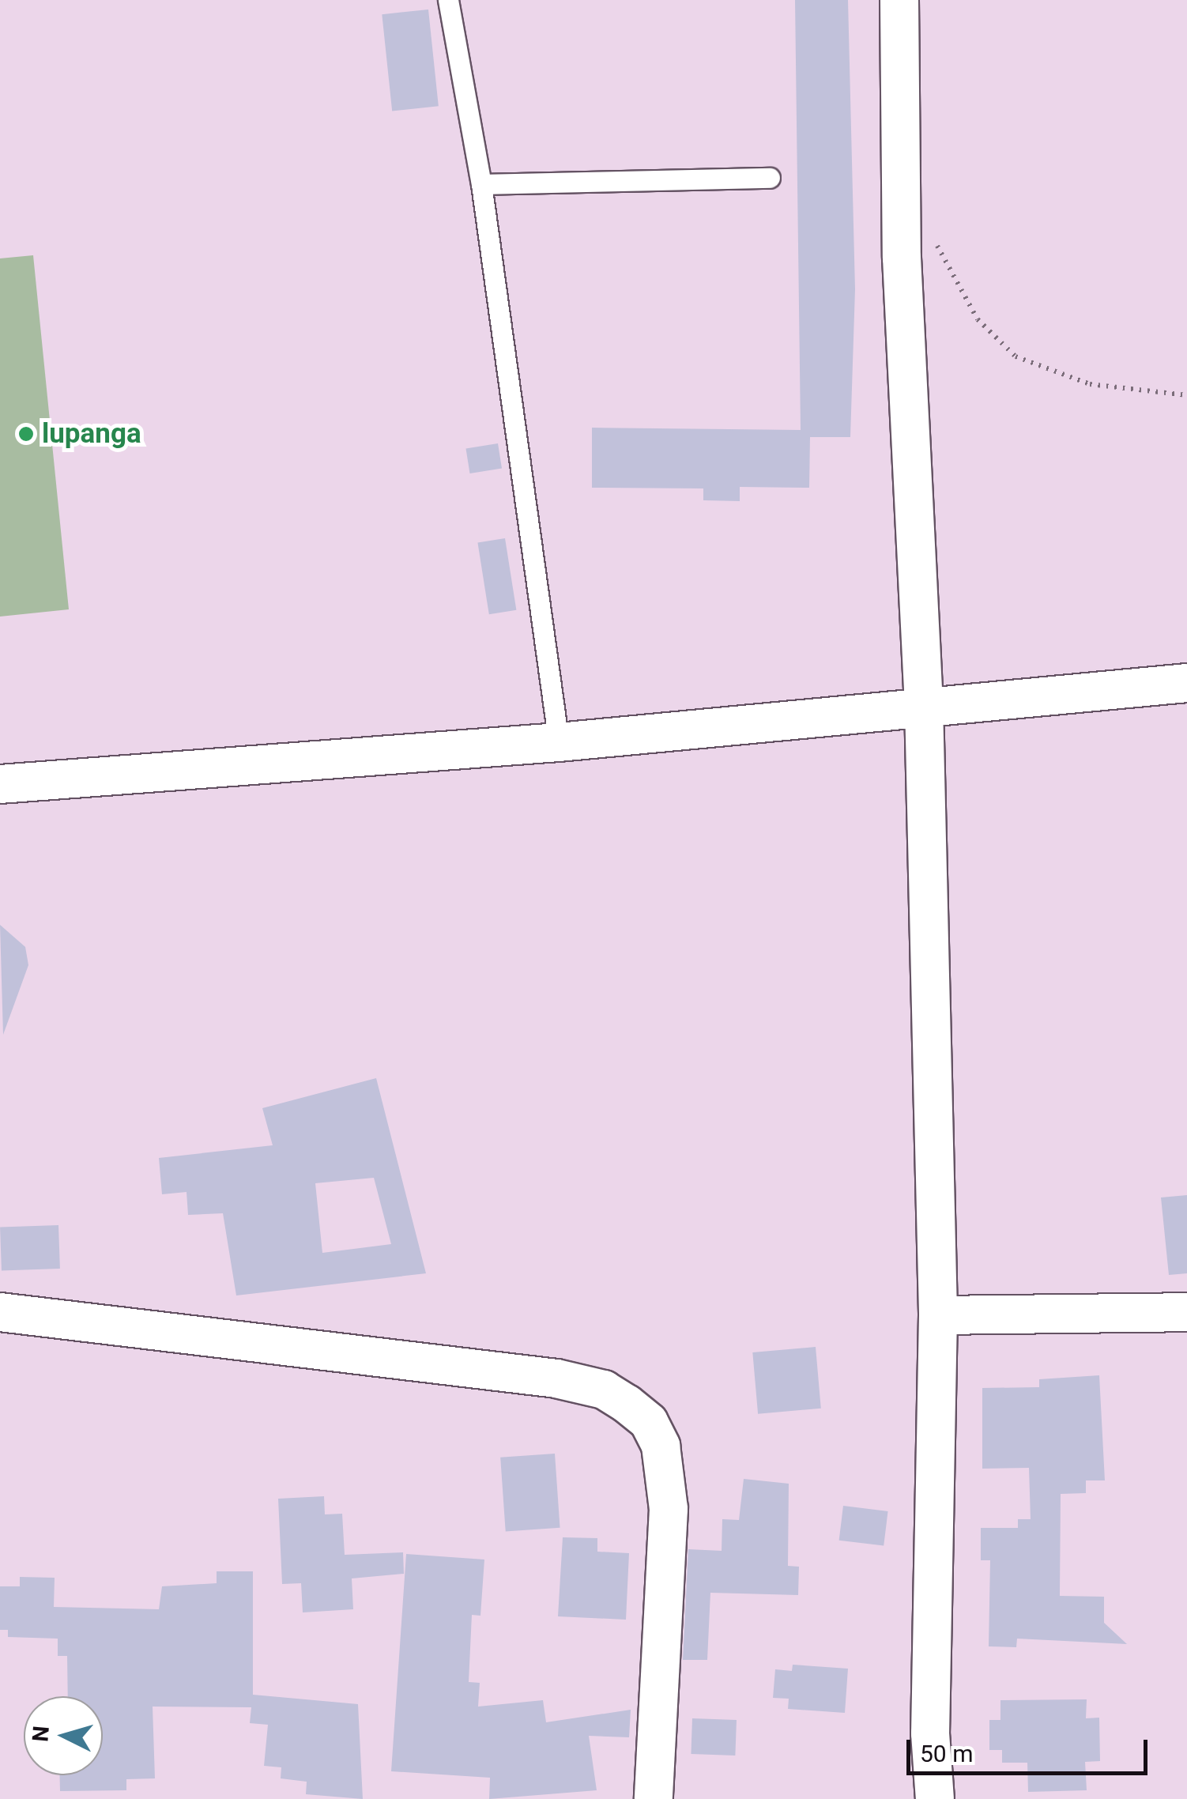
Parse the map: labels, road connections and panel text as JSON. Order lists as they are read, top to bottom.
{
  "places": ["lupanga"],
  "scale_bar": "50 m",
  "north": "left"
}
